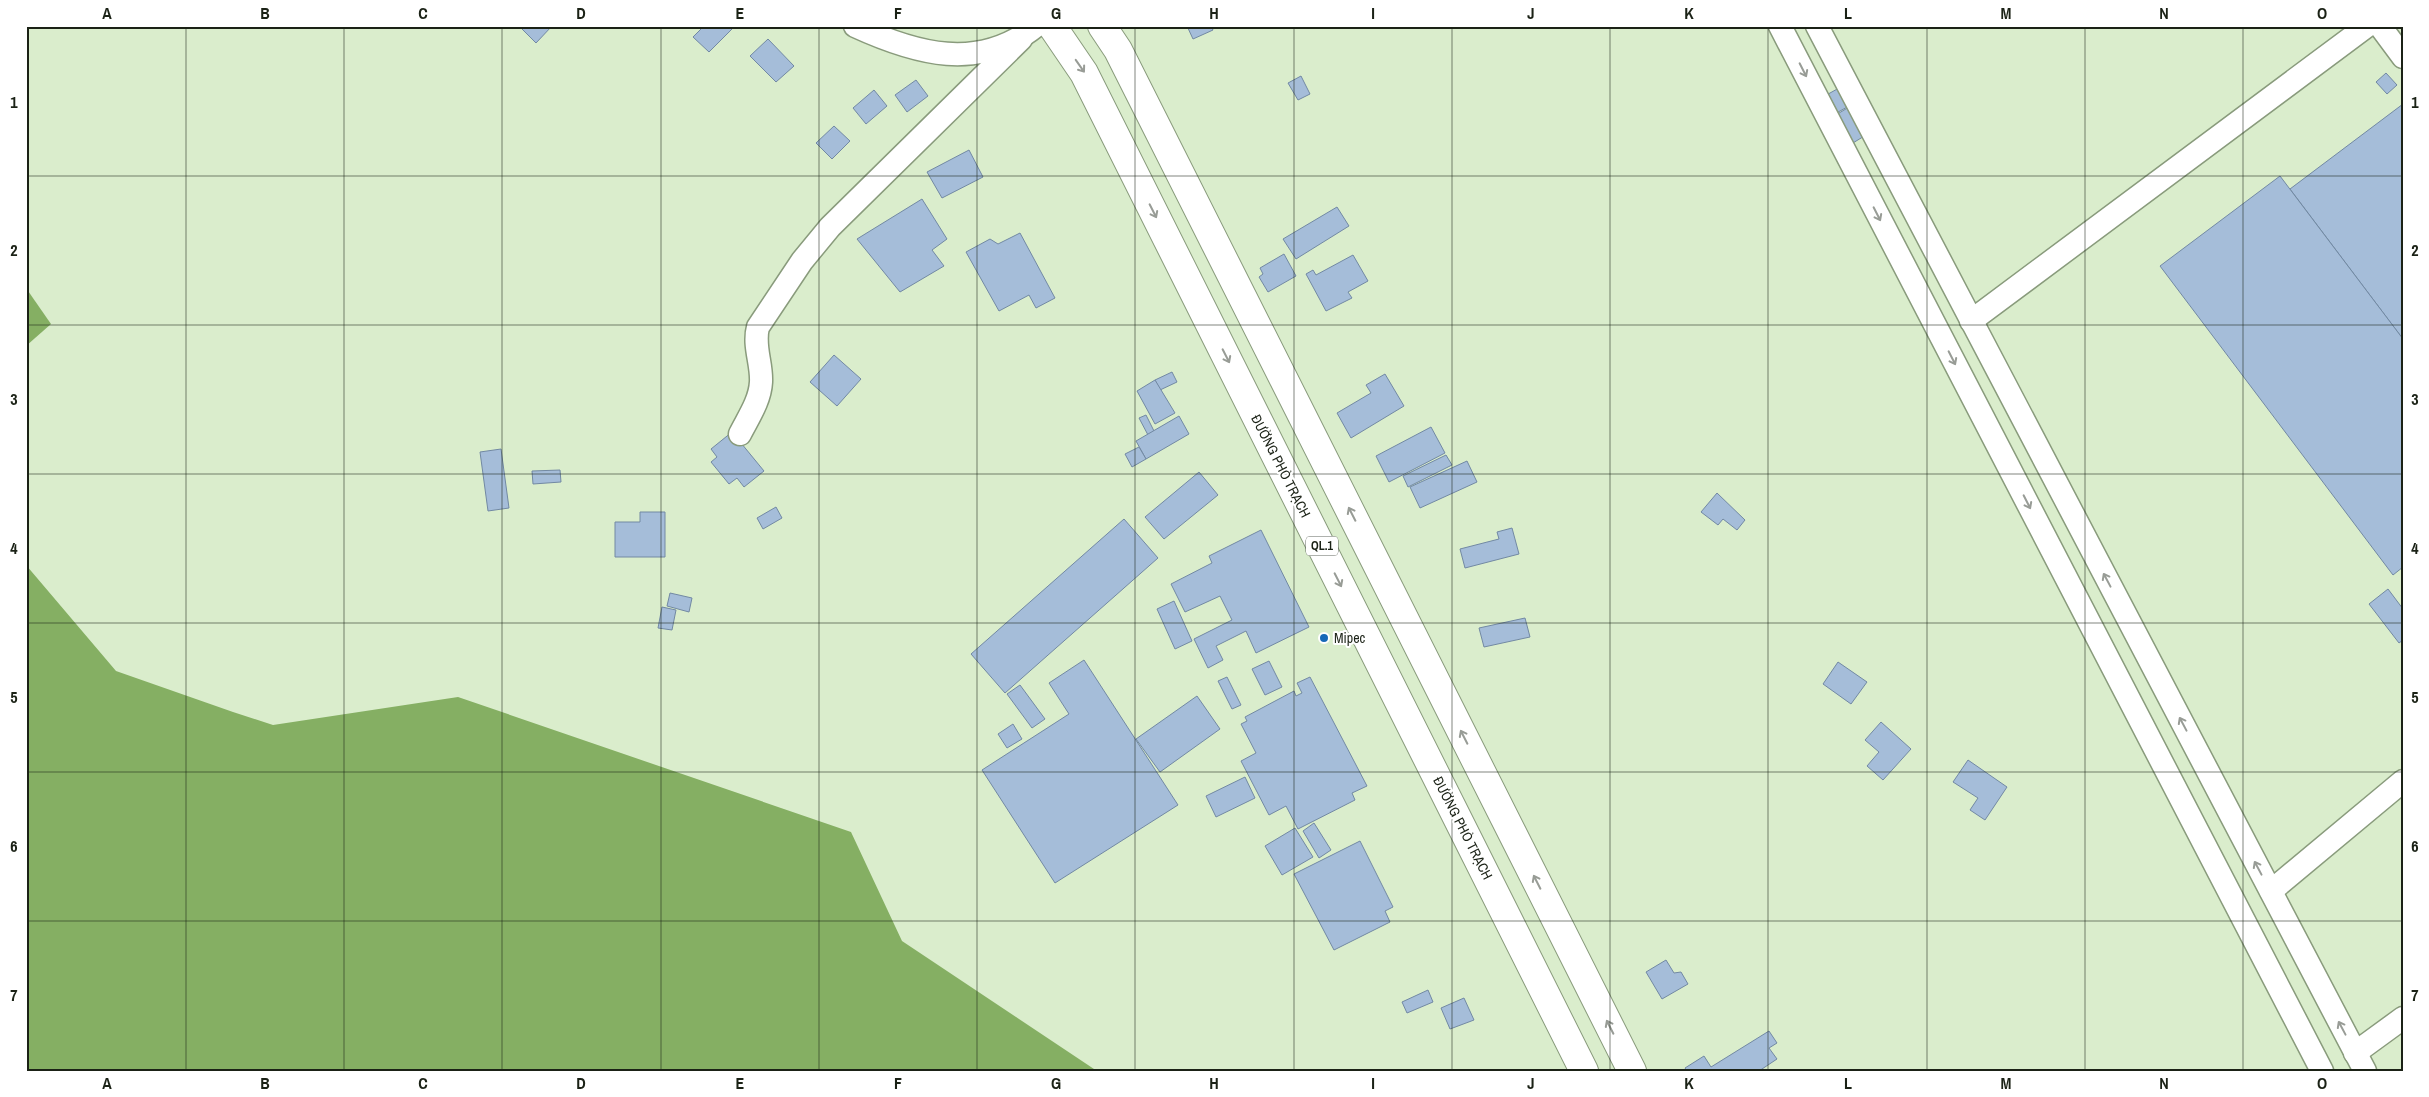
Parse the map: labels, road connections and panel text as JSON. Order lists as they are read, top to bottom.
{
  "streets": {
    "highway": ["ĐƯỜNG PHÒ TRẠCH", "QL.1"]
  },
  "places": ["Mipec"],
  "grid": {
    "columns": [
      "A",
      "B",
      "C",
      "D",
      "E",
      "F",
      "G",
      "H",
      "I",
      "J",
      "K",
      "L",
      "M",
      "N",
      "O"
    ],
    "rows": [
      "1",
      "2",
      "3",
      "4",
      "5",
      "6",
      "7"
    ]
  }
}
